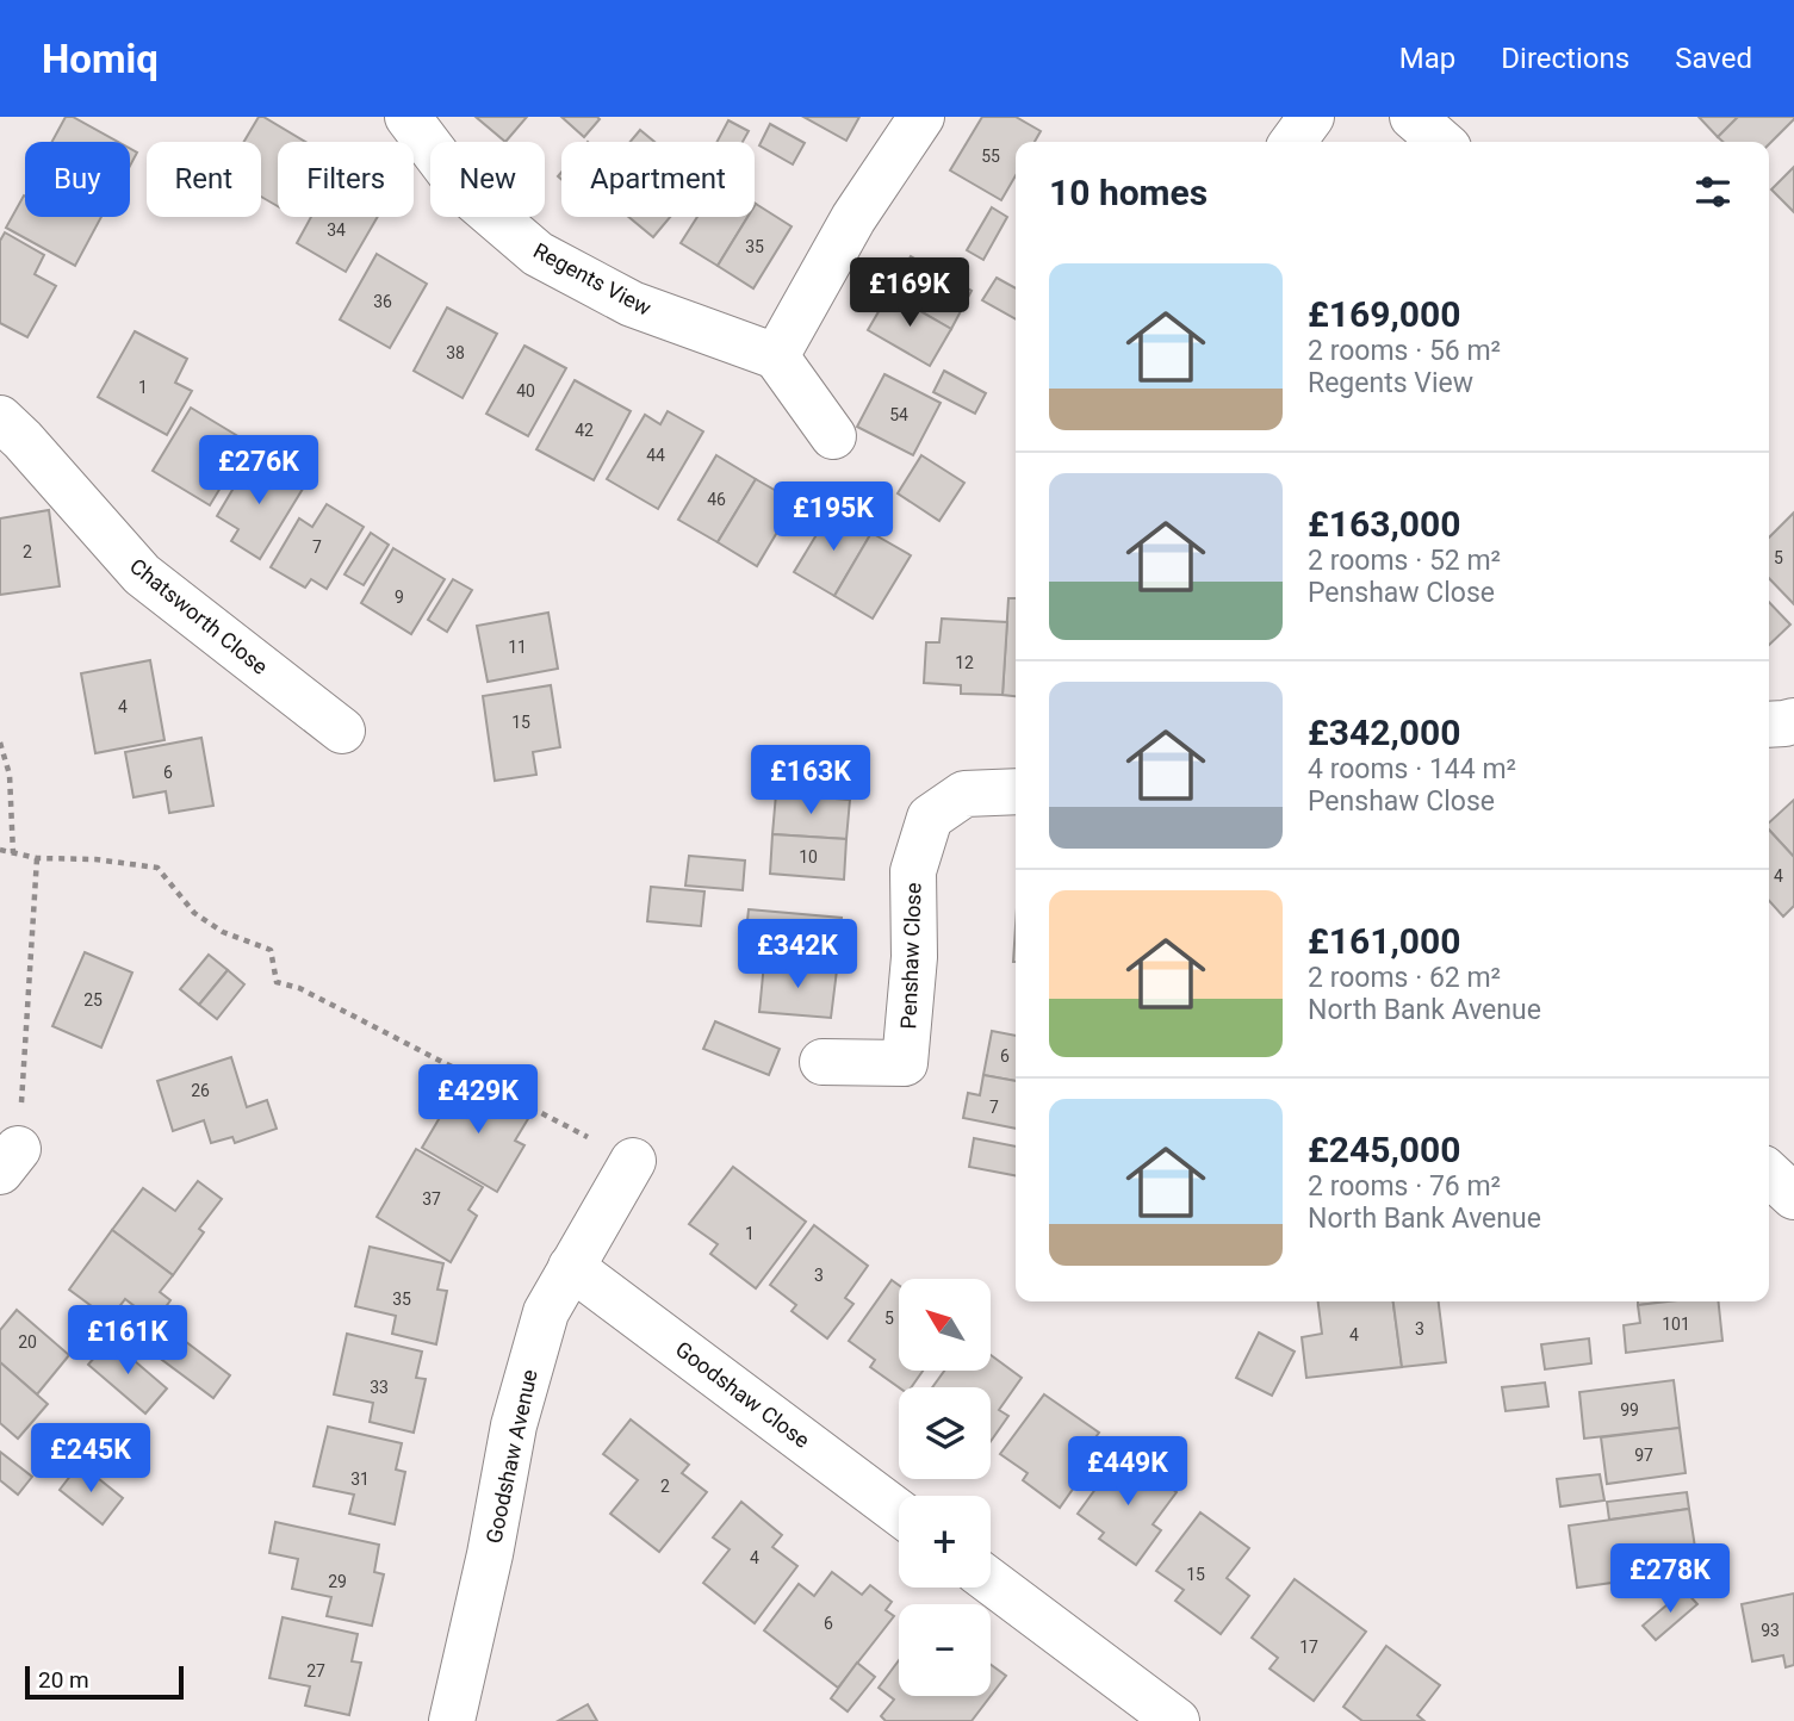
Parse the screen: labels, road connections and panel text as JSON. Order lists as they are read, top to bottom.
{
  "streets": {
    "street": [
      "Regents View",
      "Chatsworth Close",
      "Penshaw Close",
      "Goodshaw Close",
      "Goodshaw Avenue"
    ]
  },
  "crossings": [
    ["Goodshaw Close", "Goodshaw Avenue"]
  ],
  "house_numbers": [
    "55",
    "34",
    "35",
    "36",
    "38",
    "1",
    "40",
    "54",
    "42",
    "44",
    "46",
    "7",
    "2",
    "5",
    "9",
    "11",
    "12",
    "4",
    "15",
    "6",
    "10",
    "4",
    "25",
    "6",
    "26",
    "7",
    "37",
    "1",
    "3",
    "35",
    "5",
    "101",
    "3",
    "4",
    "20",
    "33",
    "99",
    "97",
    "31",
    "2",
    "4",
    "15",
    "29",
    "6",
    "93",
    "17",
    "27"
  ],
  "scale_bar": "20 m",
  "north": "top left",
  "page": {
    "header": "Homiq",
    "nav": ["Map", "Directions", "Saved"],
    "chip": [
      "Buy",
      "Rent",
      "Filters",
      "New",
      "Apartment"
    ],
    "heading": "10 homes",
    "list": [
      {
        "name": "£169,000",
        "note": "2 rooms · 56 m² · Regents View"
      },
      {
        "name": "£163,000",
        "note": "2 rooms · 52 m² · Penshaw Close"
      },
      {
        "name": "£342,000",
        "note": "4 rooms · 144 m² · Penshaw Close"
      },
      {
        "name": "£161,000",
        "note": "2 rooms · 62 m² · North Bank Avenue"
      },
      {
        "name": "£245,000",
        "note": "2 rooms · 76 m² · North Bank Avenue"
      }
    ],
    "price": [
      "£169K",
      "£276K",
      "£195K",
      "£163K",
      "£342K",
      "£429K",
      "£161K",
      "£245K",
      "£449K",
      "£278K"
    ],
    "map_buttons": ["+", "−"],
    "scale": "20 m"
  }
}
